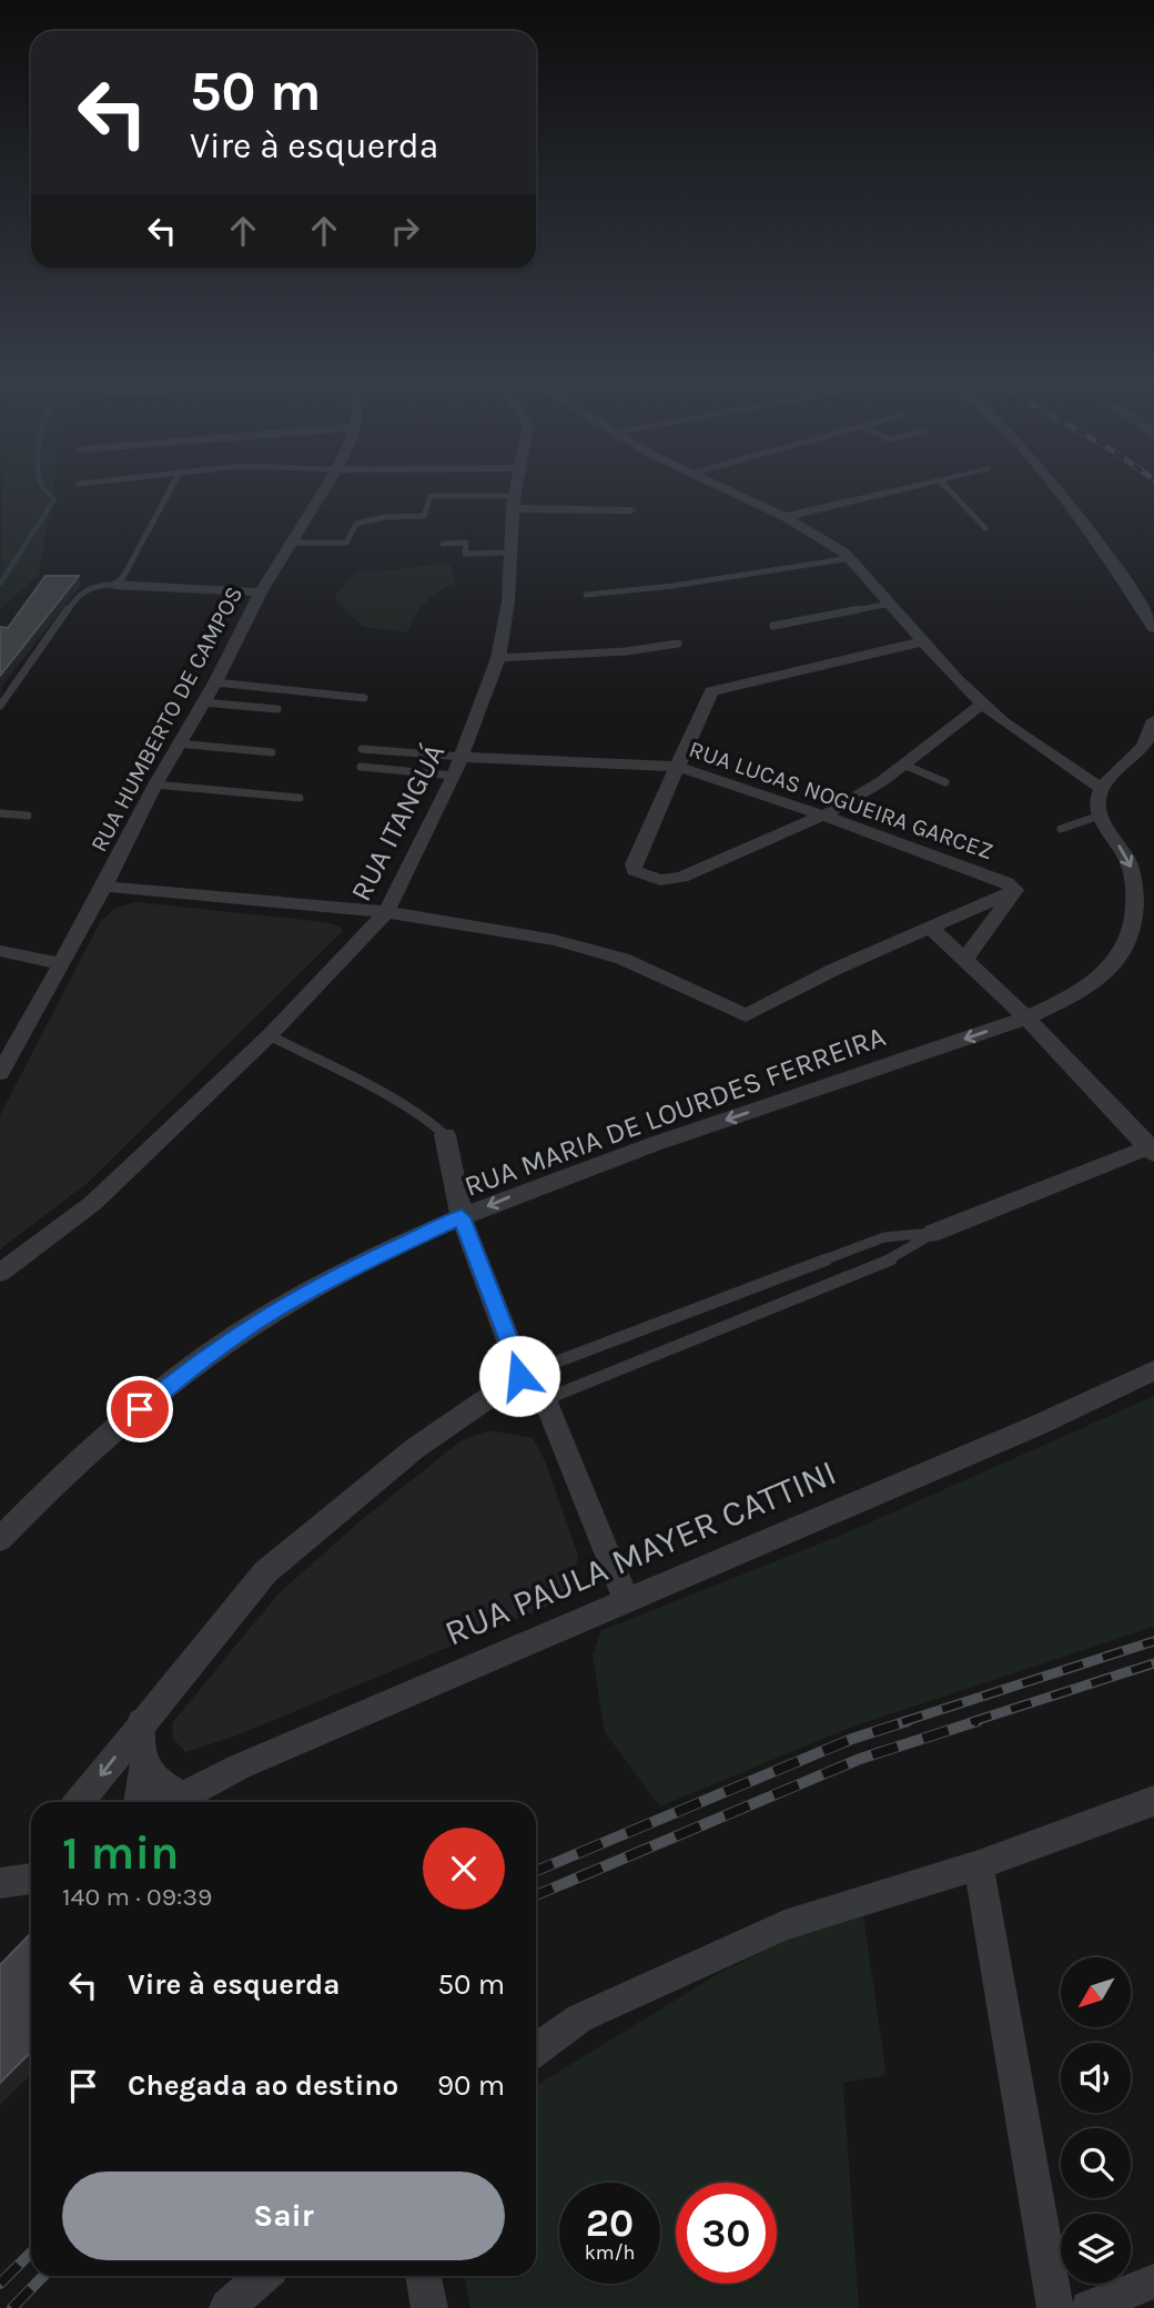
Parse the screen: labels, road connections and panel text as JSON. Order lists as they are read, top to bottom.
{
  "streets": {
    "street": [
      "RUA HUMBERTO DE CAMPOS",
      "RUA LUCAS NOGUEIRA GARCEZ",
      "RUA ITANGUÁ",
      "RUA MARIA DE LOURDES FERREIRA",
      "RUA PAULA MAYER CATTINI"
    ]
  },
  "crossings": [
    ["RUA LUCAS NOGUEIRA GARCEZ", "RUA ITANGUÁ"]
  ],
  "north": "bottom left",
  "page": {
    "turn": ["50 m", "Vire à esquerda"],
    "heading": ["1 min", "140 m · 09:39"],
    "list": [
      {
        "name": "Vire à esquerda",
        "value": "50 m"
      },
      {
        "name": "Chegada ao destino",
        "value": "90 m"
      }
    ],
    "buttons": "Sair",
    "speed": "20 km/h",
    "limit": "30"
  }
}
